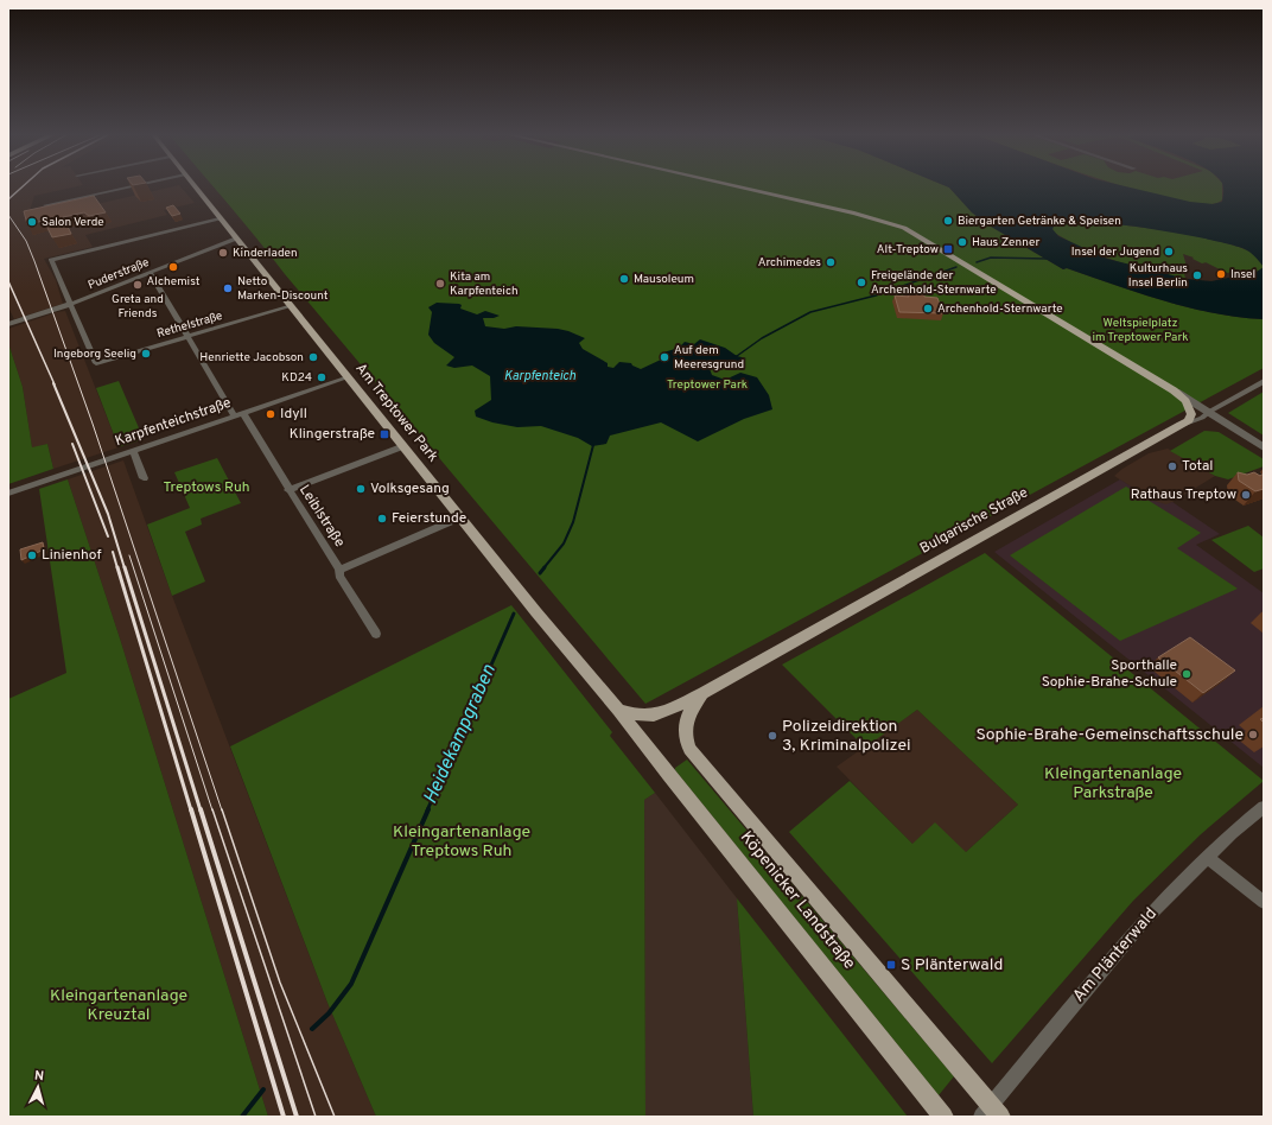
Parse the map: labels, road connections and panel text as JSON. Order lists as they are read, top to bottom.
{
  "streets": {
    "main road": ["Am Treptower Park", "Bulgarische Straße", "Köpenicker Landstraße"],
    "street": [
      "Puderstraße",
      "Rethelstraße",
      "Karpfenteichstraße",
      "Leiblstraße",
      "Am Plänterwald"
    ]
  },
  "crossings": [
    ["Puderstraße", "Rethelstraße"],
    ["Puderstraße", "Am Treptower Park"],
    ["Puderstraße", "Leiblstraße"],
    ["Rethelstraße", "Am Treptower Park"],
    ["Rethelstraße", "Leiblstraße"],
    ["Am Treptower Park", "Karpfenteichstraße"],
    ["Am Treptower Park", "Bulgarische Straße"],
    ["Am Treptower Park", "Köpenicker Landstraße"],
    ["Karpfenteichstraße", "Leiblstraße"],
    ["Bulgarische Straße", "Köpenicker Landstraße"],
    ["Köpenicker Landstraße", "Am Plänterwald"]
  ],
  "water": ["Karpfenteich", "Heidekampgraben"],
  "parks": [
    "Weltspielplatz im Treptower Park",
    "Treptower Park",
    "Treptows Ruh",
    "Kleingartenanlage Parkstraße",
    "Kleingartenanlage Treptows Ruh",
    "Kleingartenanlage Kreuztal"
  ],
  "places": {
    "other": [
      "Biergarten Getränke & Speisen",
      "Salon Verde",
      "Haus Zenner",
      "Insel der Jugend",
      "Kinderladen",
      "Archimedes",
      "Alchemist",
      "Insel",
      "Kulturhaus Insel Berlin",
      "Mausoleum",
      "Freigelände der Archenhold-Sternwarte",
      "Kita am Karpfenteich",
      "Greta and Friends",
      "Netto Marken-Discount",
      "Archenhold-Sternwarte",
      "Ingeborg Seelig",
      "Henriette Jacobson",
      "Auf dem Meeresgrund",
      "KD24",
      "Idyll",
      "Total",
      "Volksgesang",
      "Rathaus Treptow",
      "Feierstunde",
      "Linienhof",
      "Sporthalle Sophie-Brahe-Schule",
      "Sophie-Brahe-Gemeinschaftsschule",
      "Polizeidirektion 3, Kriminalpolizei"
    ],
    "transit": ["Alt-Treptow", "Klingerstraße", "S Plänterwald"]
  },
  "north": "top"
}
